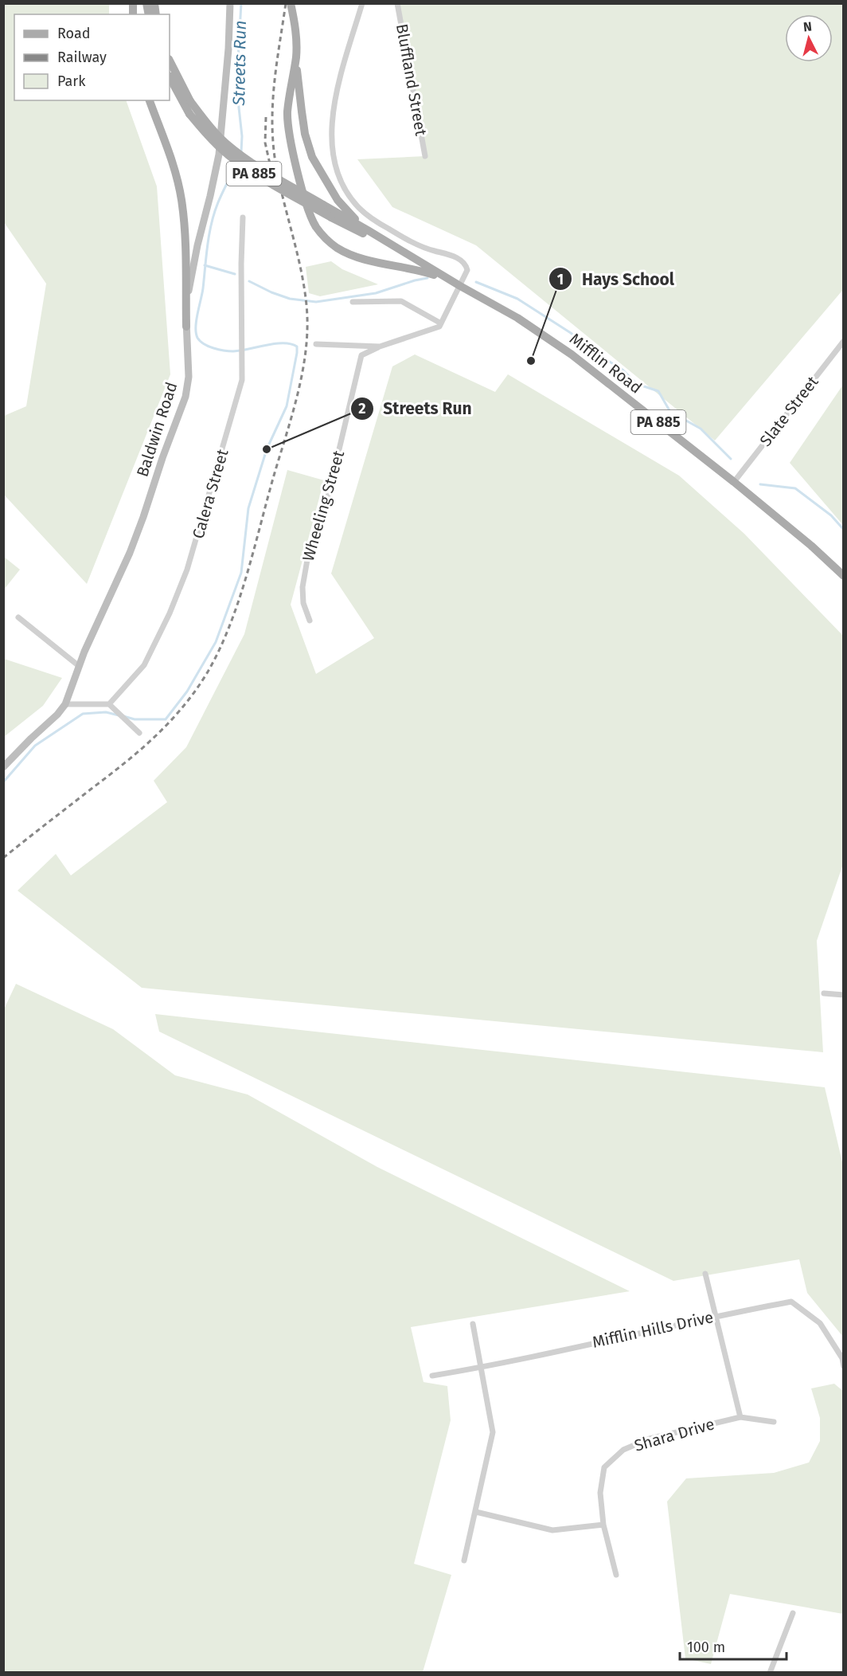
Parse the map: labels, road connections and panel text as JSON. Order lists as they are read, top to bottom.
{
  "streets": {
    "main road": ["PA 885", "Mifflin Road", "Baldwin Road"],
    "street": [
      "Bluffland Street",
      "Slate Street",
      "Calera Street",
      "Wheeling Street",
      "Mifflin Hills Drive",
      "Shara Drive"
    ]
  },
  "crossings": [
    ["Mifflin Road", "Slate Street"]
  ],
  "water": ["Streets Run"],
  "places": ["Hays School", "Streets Run"],
  "legend": ["Road", "Railway", "Park"],
  "scale_bar": "100 m",
  "north": "top"
}
